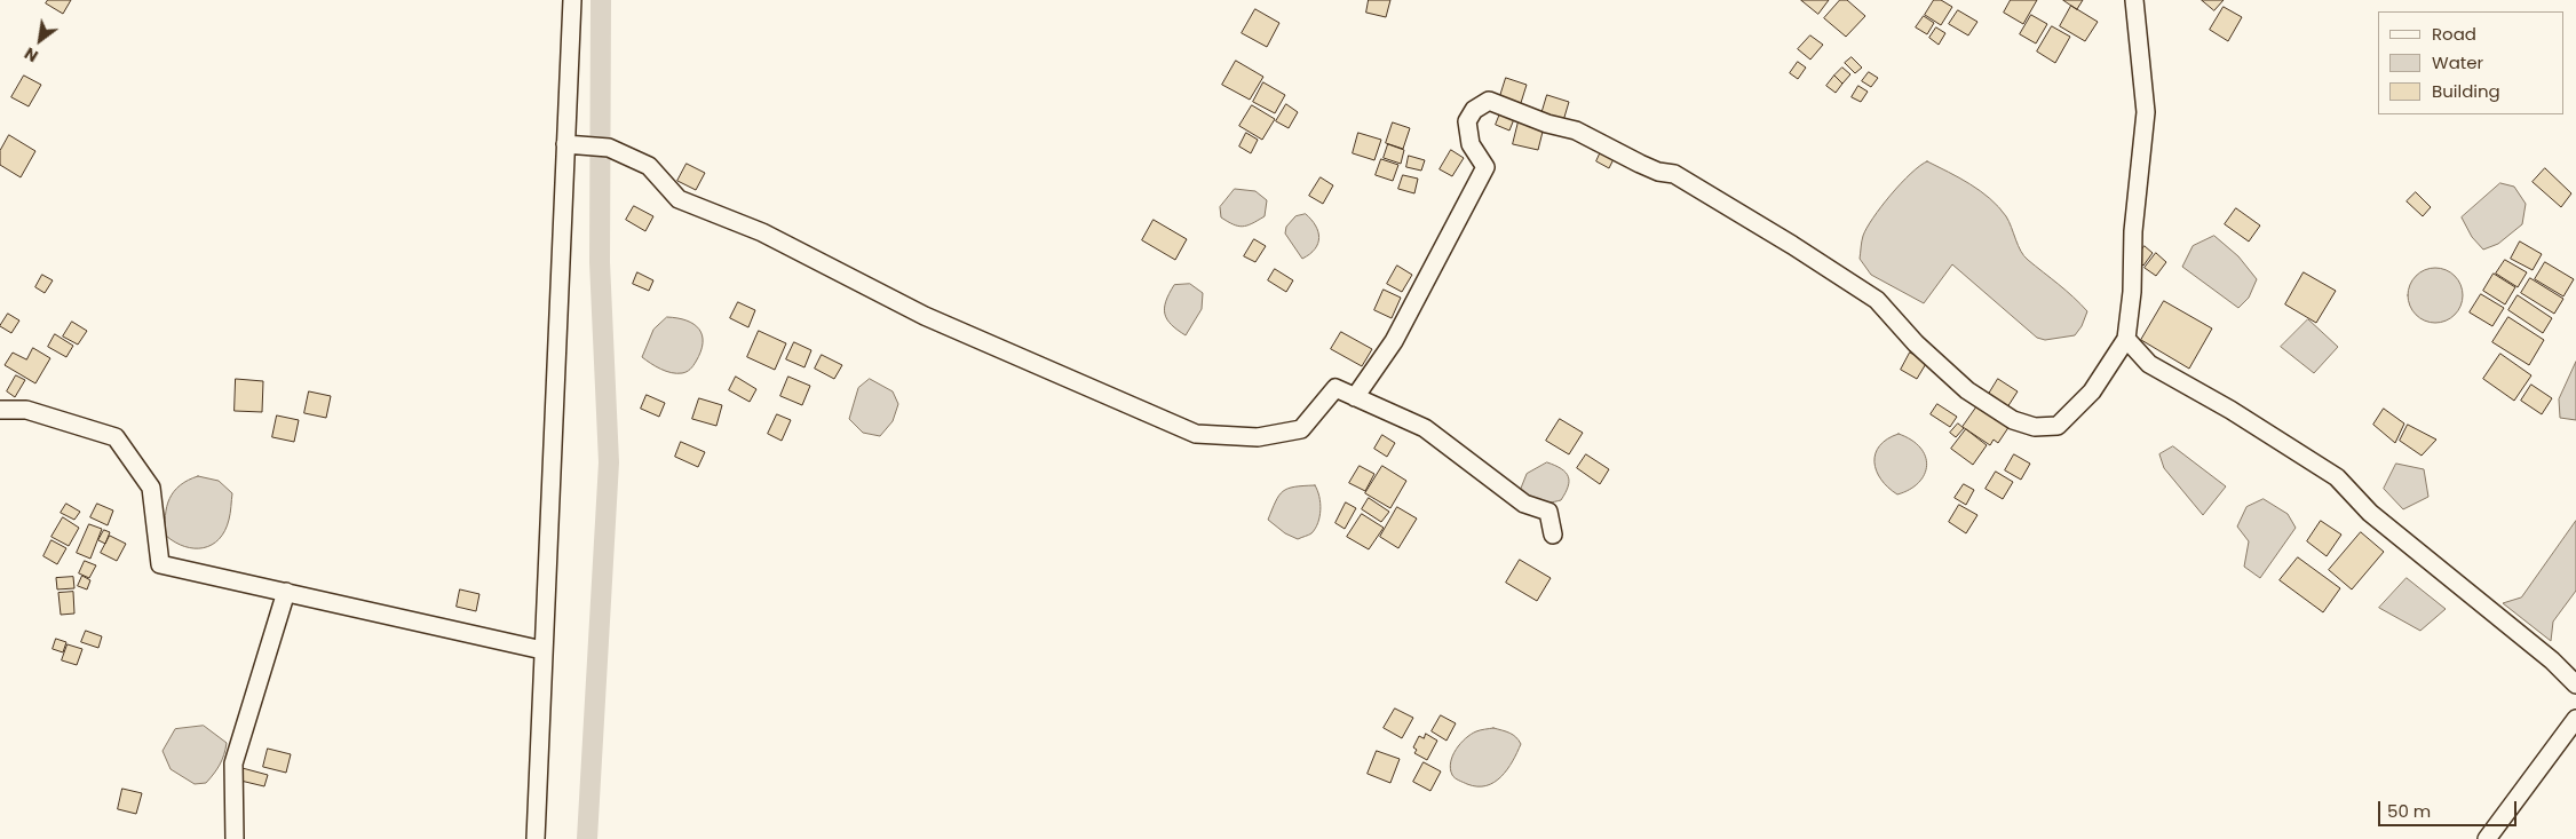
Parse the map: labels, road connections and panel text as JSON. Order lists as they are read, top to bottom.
{
  "legend": ["Road", "Water", "Building"],
  "scale_bar": "50 m",
  "north": "bottom left"
}
